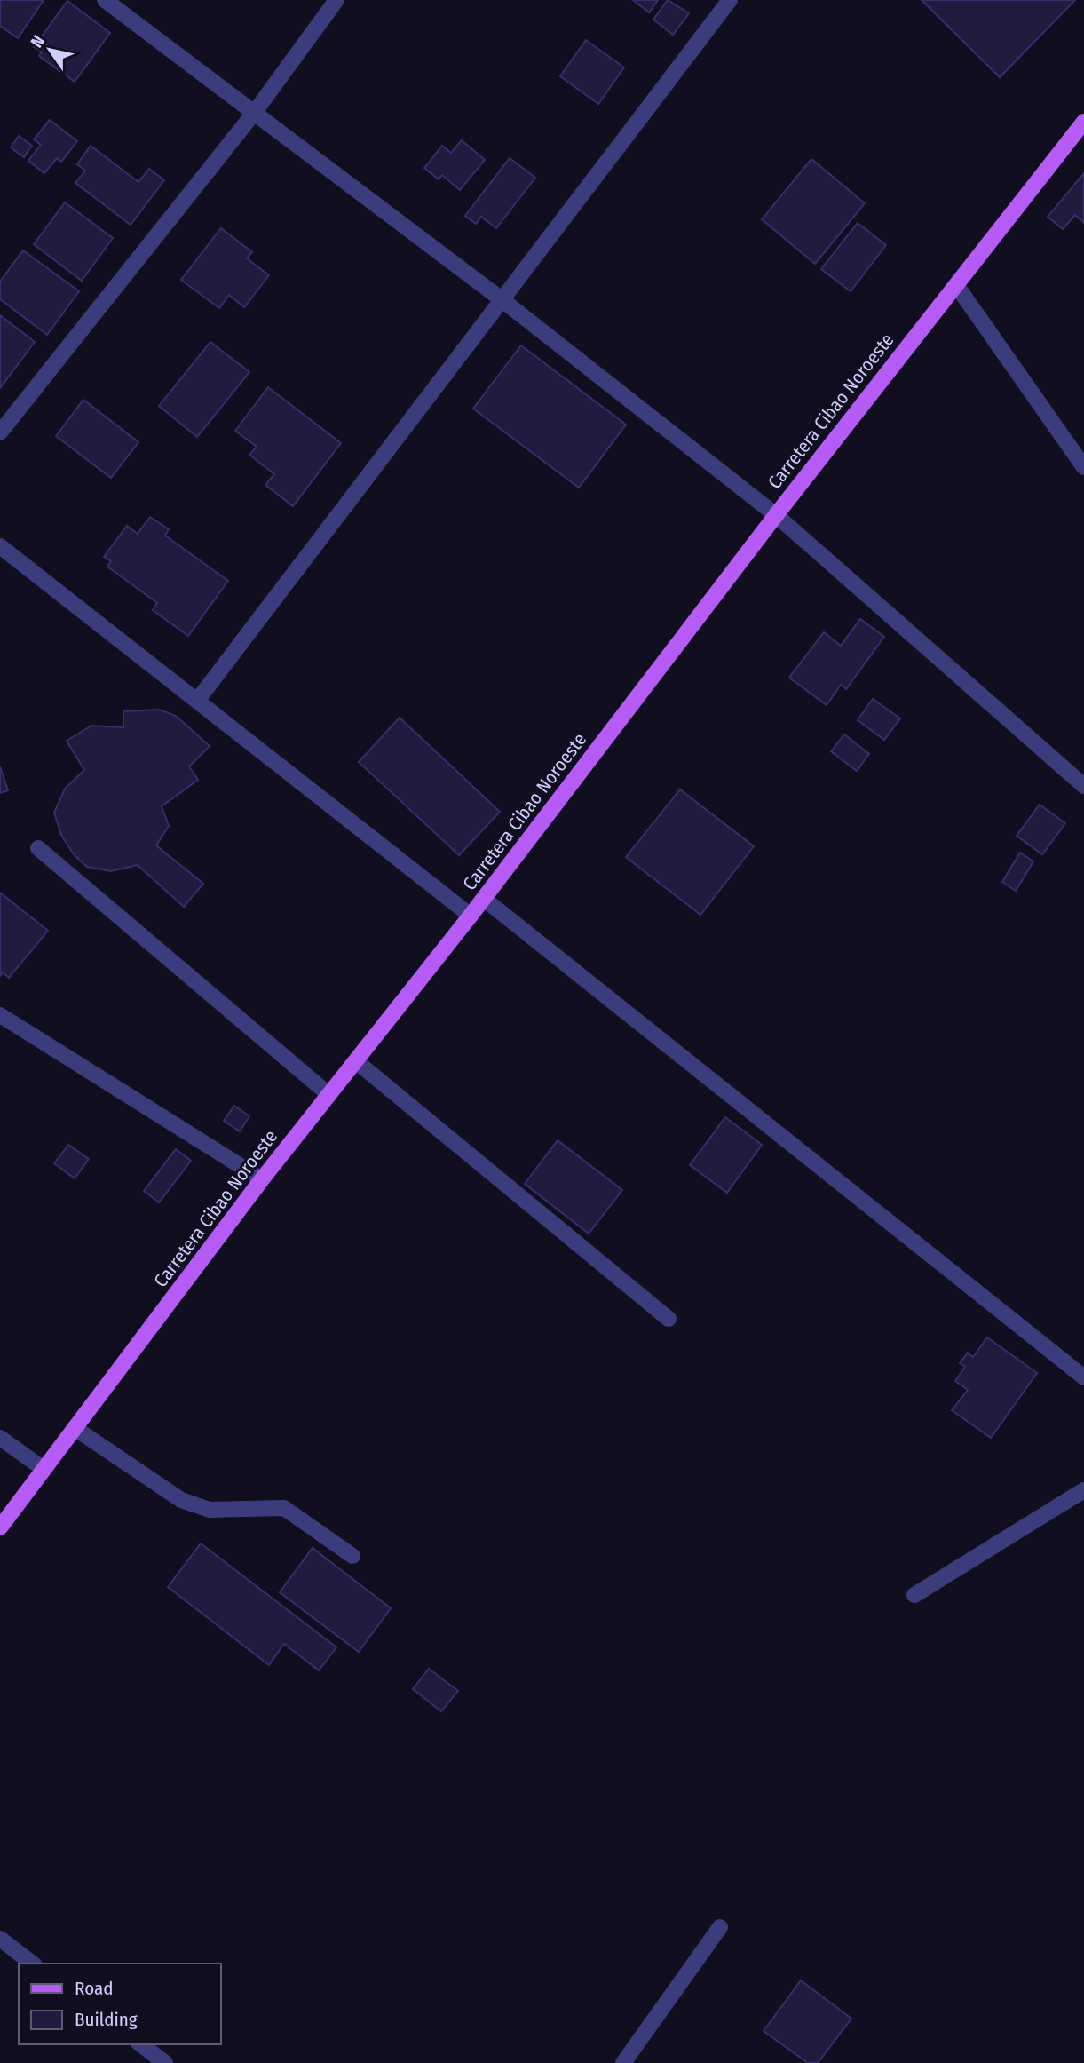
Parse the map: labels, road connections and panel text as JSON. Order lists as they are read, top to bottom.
{
  "streets": {
    "main road": ["Carretera Cibao Noroeste"]
  },
  "legend": ["Road", "Building"],
  "north": "top left"
}
